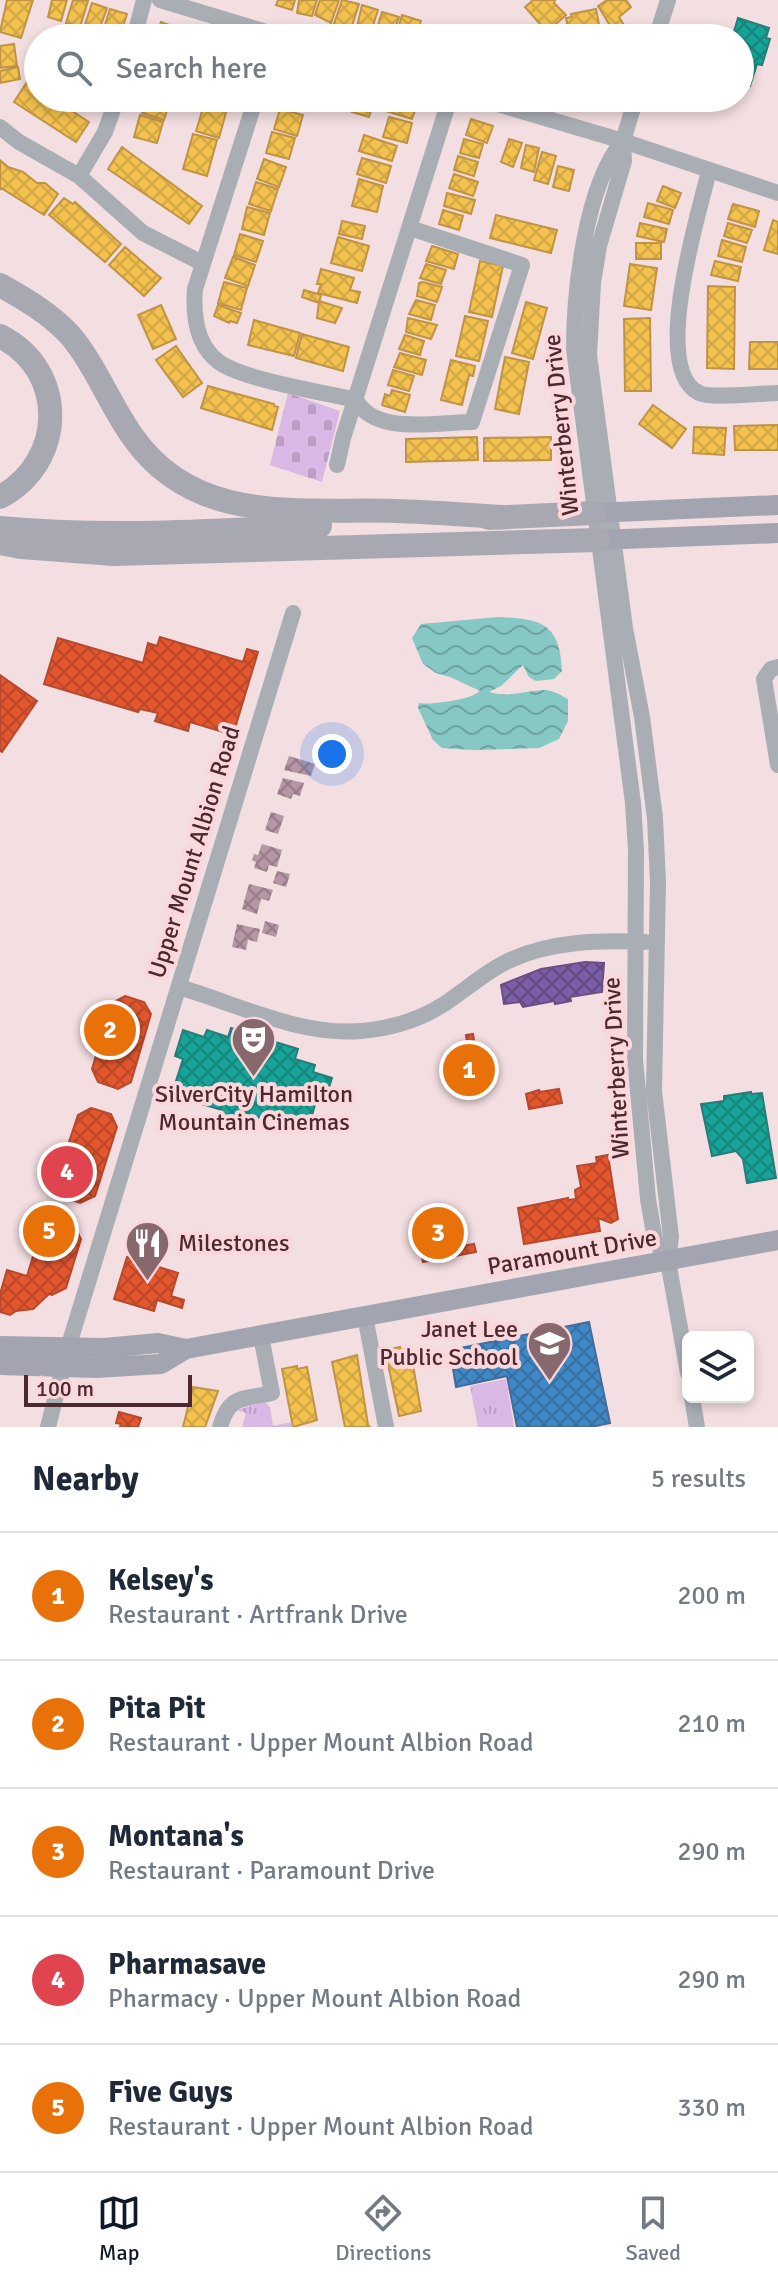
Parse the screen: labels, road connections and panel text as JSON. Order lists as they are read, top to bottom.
{
  "streets": {
    "main road": ["Paramount Drive"],
    "street": ["Winterberry Drive", "Upper Mount Albion Road"]
  },
  "crossings": [
    ["Winterberry Drive", "Paramount Drive"],
    ["Upper Mount Albion Road", "Paramount Drive"]
  ],
  "places": {
    "theatre": ["SilverCity Hamilton Mountain Cinemas"],
    "restaurant": ["Milestones"],
    "school or university": ["Janet Lee Public School"]
  },
  "scale_bar": "100 m",
  "page": {
    "search": "Search here",
    "pins": [
      "2",
      "1",
      "4",
      "5",
      "3"
    ],
    "scale": "100 m",
    "heading": ["Nearby", "5 results"],
    "list": [
      {
        "mark": "1",
        "name": "Kelsey's",
        "note": "Restaurant · Artfrank Drive",
        "value": "200 m"
      },
      {
        "mark": "2",
        "name": "Pita Pit",
        "note": "Restaurant · Upper Mount Albion Road",
        "value": "210 m"
      },
      {
        "mark": "3",
        "name": "Montana's",
        "note": "Restaurant · Paramount Drive",
        "value": "290 m"
      },
      {
        "mark": "4",
        "name": "Pharmasave",
        "note": "Pharmacy · Upper Mount Albion Road",
        "value": "290 m"
      },
      {
        "mark": "5",
        "name": "Five Guys",
        "note": "Restaurant · Upper Mount Albion Road",
        "value": "330 m"
      }
    ],
    "nav": ["Map", "Directions", "Saved"]
  }
}
